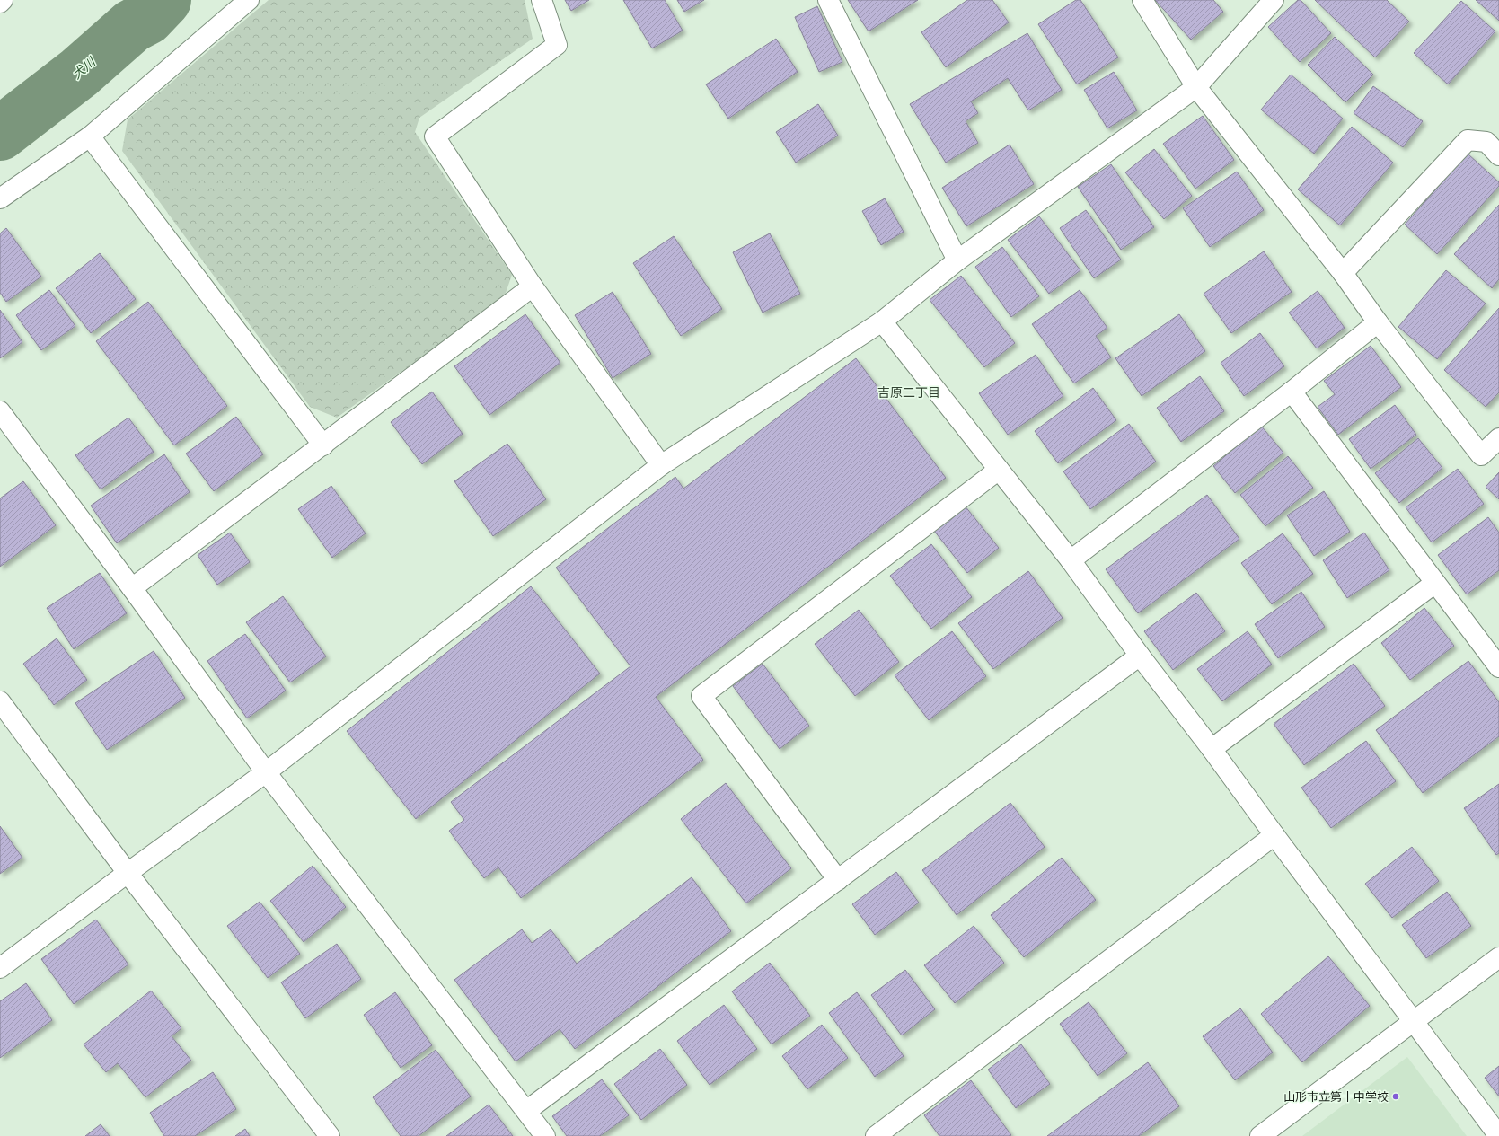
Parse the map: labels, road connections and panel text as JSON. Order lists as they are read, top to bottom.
{
  "districts": ["吉原二丁目"],
  "water": ["犬川"],
  "places": ["山形市立第十中学校"]
}
